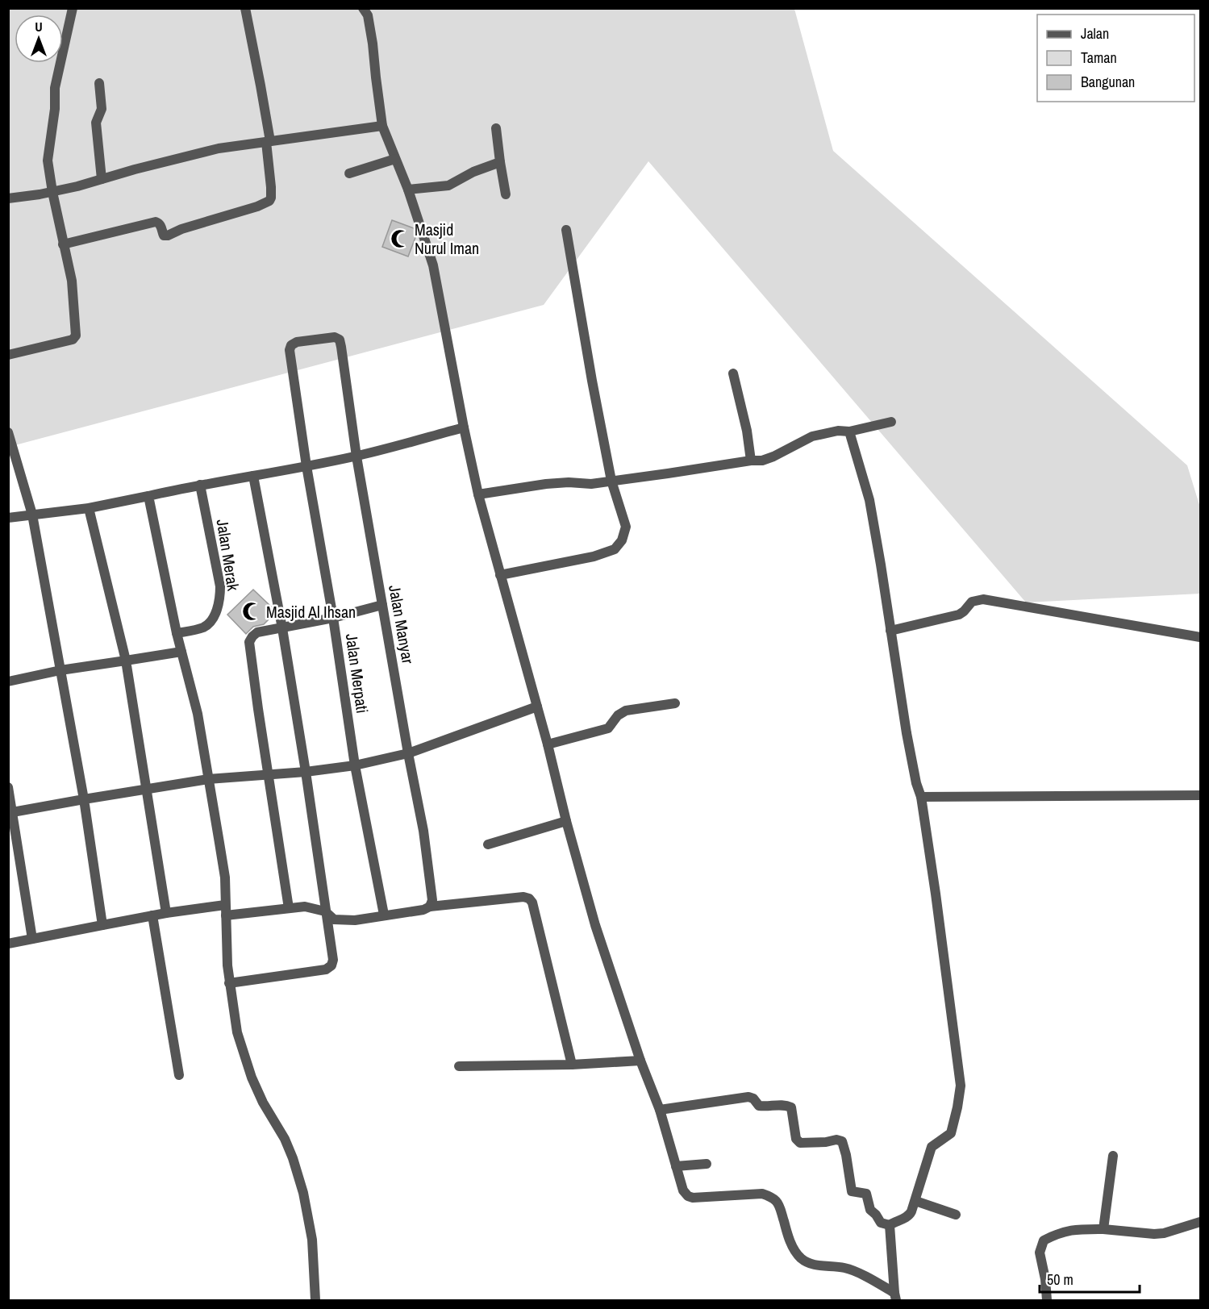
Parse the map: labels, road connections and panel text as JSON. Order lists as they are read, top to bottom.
{
  "streets": {
    "street": ["Jalan Merak", "Jalan Manyar", "Jalan Merpati"]
  },
  "crossings": [
    ["Jalan Manyar", "Jalan Merpati"]
  ],
  "places": {
    "mosque": ["Masjid Nurul Iman", "Masjid Al Ihsan"]
  },
  "legend": ["Jalan", "Taman", "Bangunan"],
  "scale_bar": "50 m",
  "north": "top"
}
